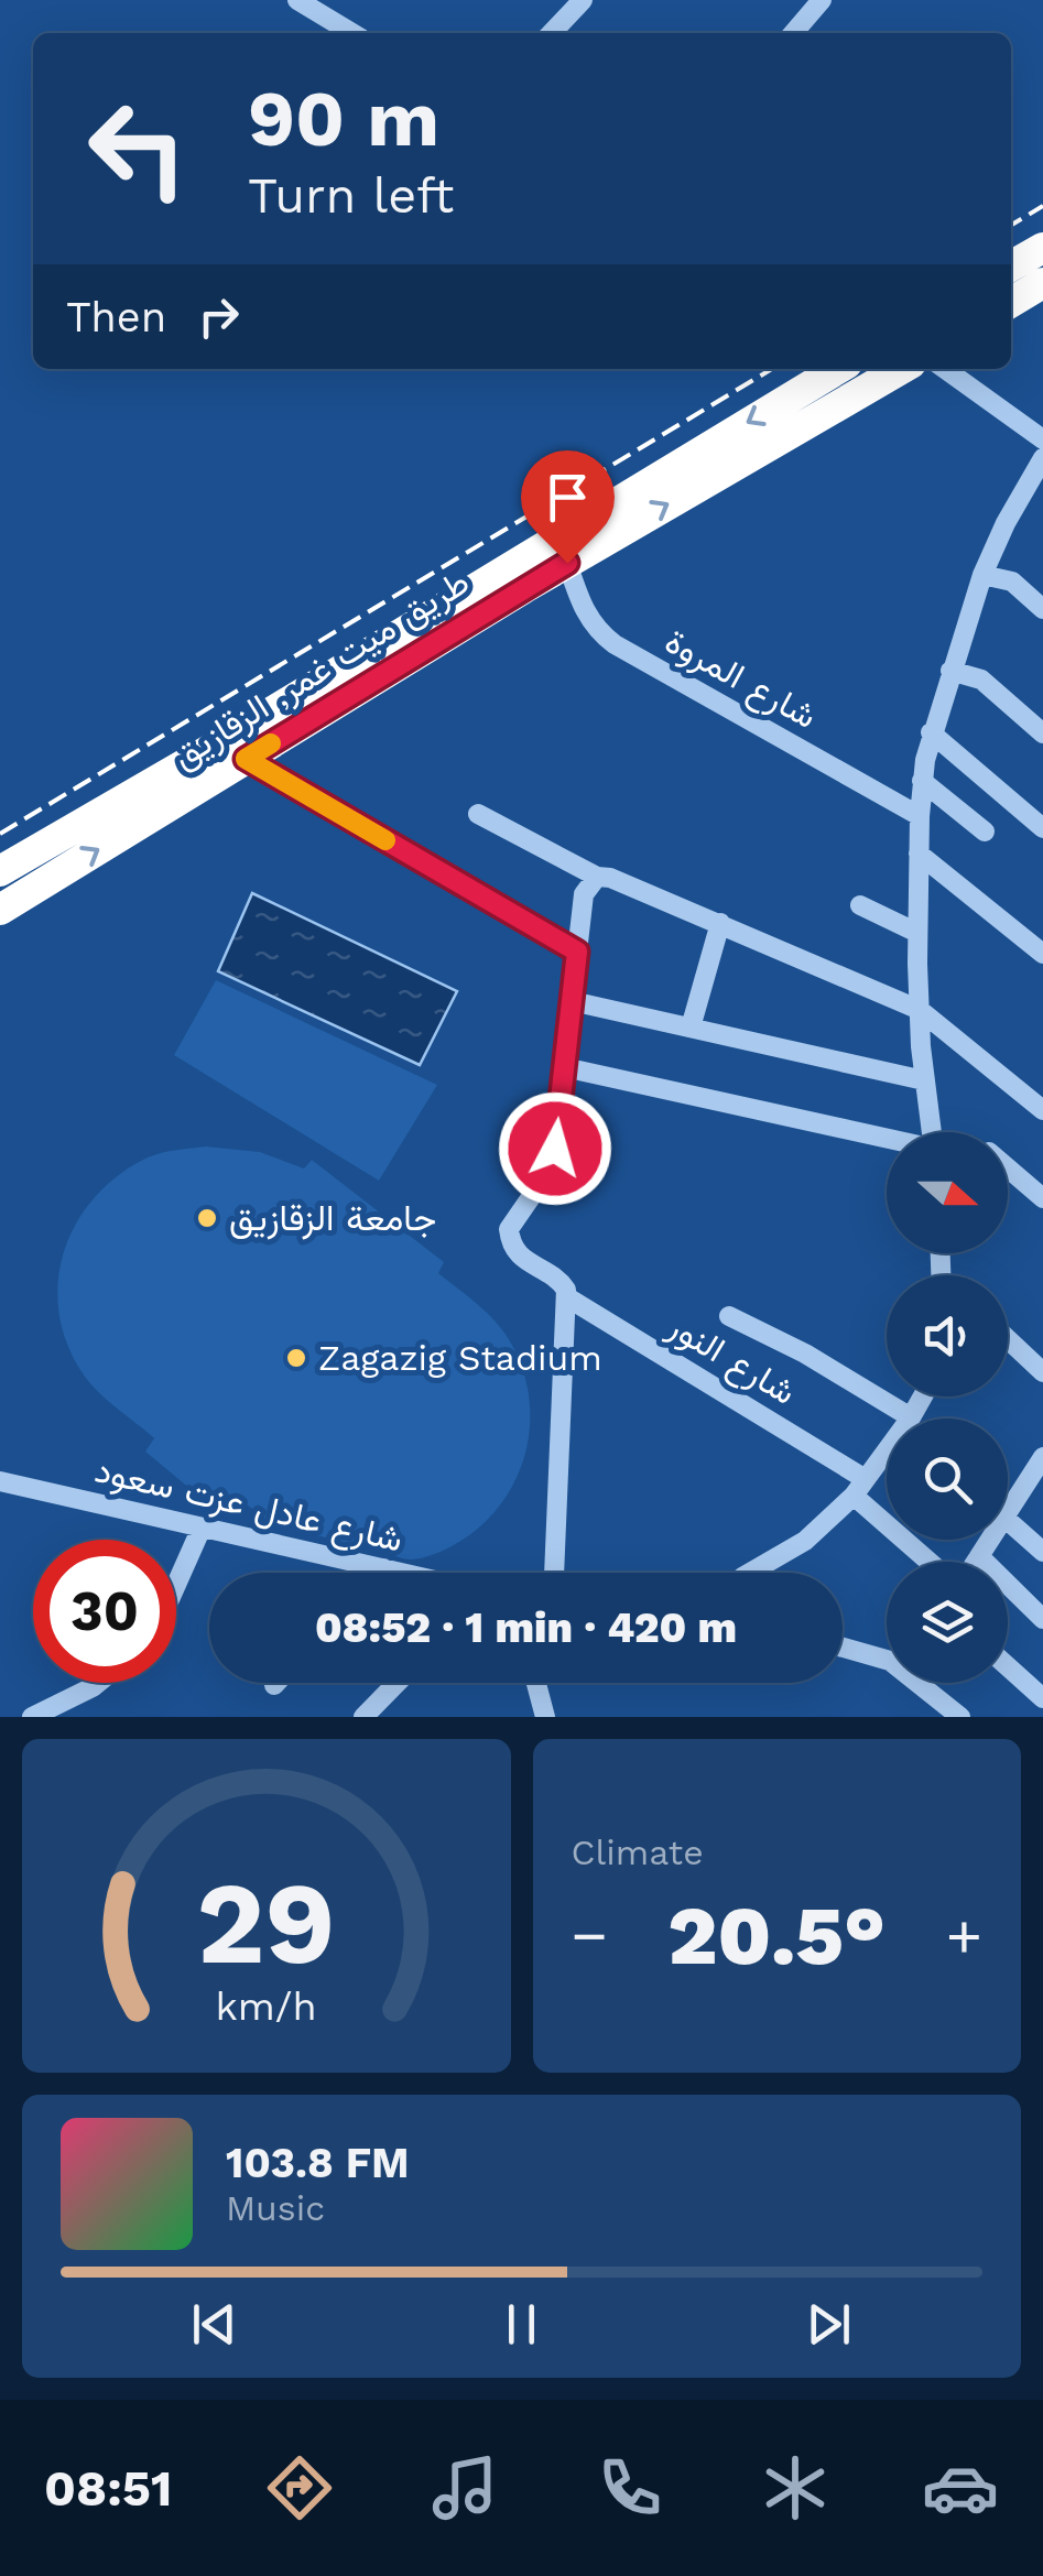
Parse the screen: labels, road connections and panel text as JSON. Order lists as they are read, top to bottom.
{
  "streets": {
    "highway": ["طريق ميت غمر, الزقازيق"],
    "street": ["شارع المروة", "شارع النور", "شارع عادل عزت سعود"]
  },
  "crossings": [
    ["طريق ميت غمر, الزقازيق", "شارع المروة"]
  ],
  "places": ["جامعة الزقازيق", "Zagazig Stadium"],
  "north": "right",
  "page": {
    "turn": ["90 m", "Turn left"],
    "then": "Then",
    "limit": "30",
    "trip": "08:52 · 1 min · 420 m",
    "tile": "Climate",
    "heat": ["−", "20.5°", "+"],
    "song": ["103.8 FM", "Music"],
    "tabs": "08:51",
    "gauge": ["29", "km/h"]
  }
}
